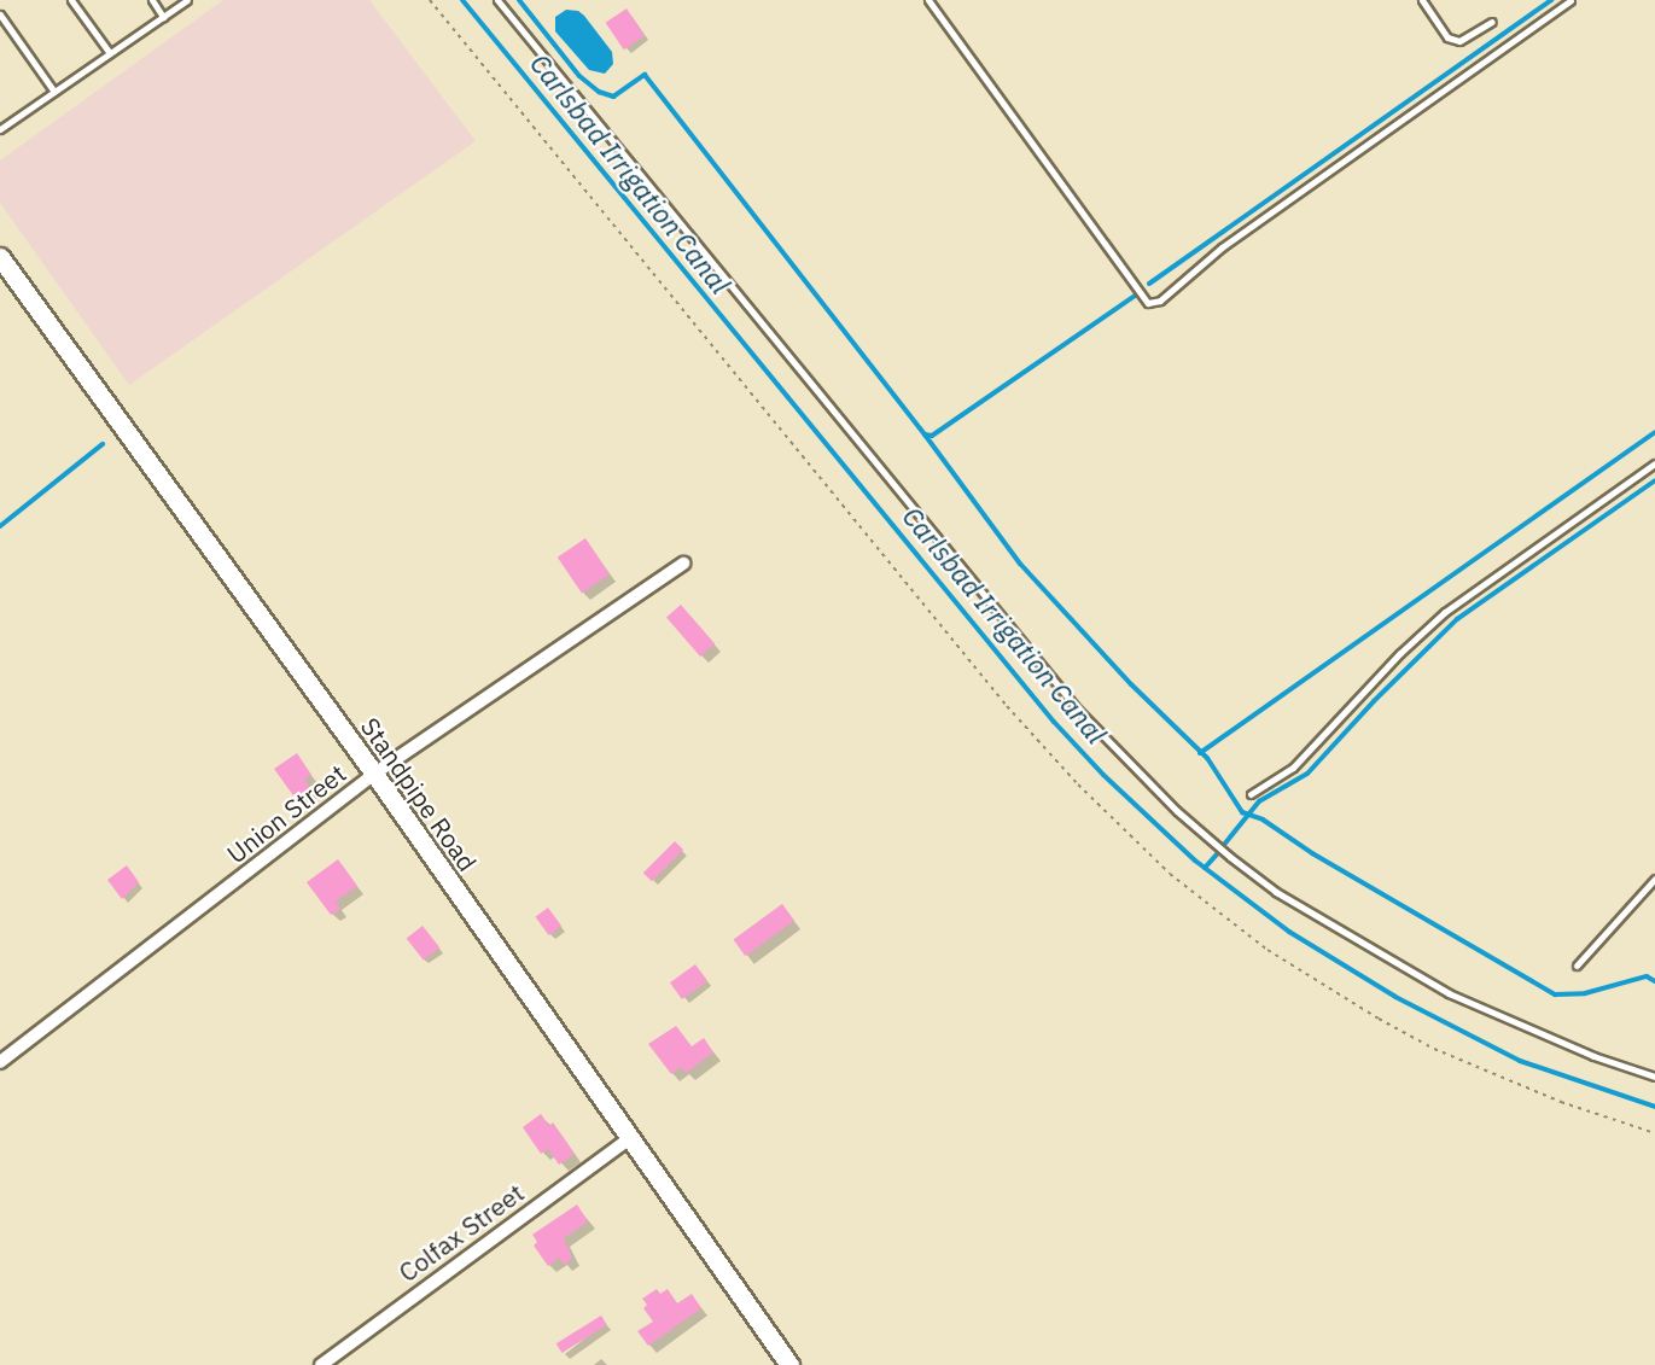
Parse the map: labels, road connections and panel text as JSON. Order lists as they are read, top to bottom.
{
  "streets": {
    "street": ["Standpipe Road", "Union Street", "Colfax Street"]
  },
  "crossings": [
    ["Standpipe Road", "Union Street"],
    ["Standpipe Road", "Colfax Street"]
  ],
  "water": ["Carlsbad Irrigation Canal"]
}
